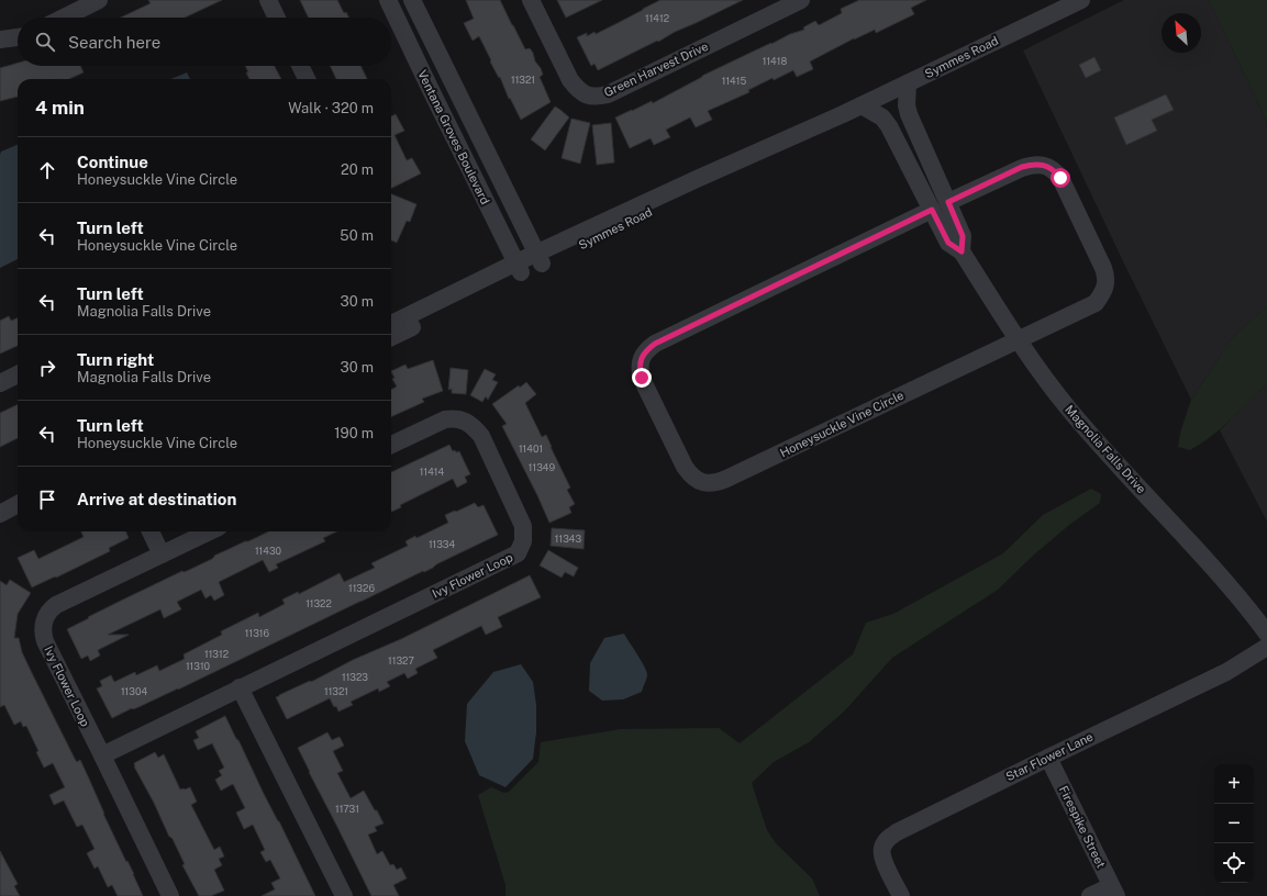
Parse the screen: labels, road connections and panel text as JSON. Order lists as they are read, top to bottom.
{
  "streets": {
    "street": [
      "Symmes Road",
      "Green Harvest Drive",
      "Ventana Groves Boulevard",
      "Honeysuckle Vine Circle",
      "Magnolia Falls Drive",
      "Ivy Flower Loop",
      "Star Flower Lane",
      "Firespike Street"
    ]
  },
  "crossings": [
    ["Symmes Road", "Ventana Groves Boulevard"],
    ["Symmes Road", "Magnolia Falls Drive"],
    ["Honeysuckle Vine Circle", "Magnolia Falls Drive"],
    ["Star Flower Lane", "Firespike Street"]
  ],
  "house_numbers": [
    "11412",
    "11418",
    "11321",
    "11415",
    "11401",
    "11349",
    "11414",
    "11343",
    "11334",
    "11430",
    "11326",
    "11322",
    "11316",
    "11312",
    "11327",
    "11310",
    "11323",
    "11304",
    "11321",
    "11731"
  ],
  "north": "top left",
  "page": {
    "search": "Search here",
    "heading": ["4 min", "Walk · 320 m"],
    "list": [
      ["Continue", "Honeysuckle Vine Circle", "20 m"],
      ["Turn left", "Honeysuckle Vine Circle", "50 m"],
      ["Turn left", "Magnolia Falls Drive", "30 m"],
      ["Turn right", "Magnolia Falls Drive", "30 m"],
      ["Turn left", "Honeysuckle Vine Circle", "190 m"],
      "Arrive at destination"
    ],
    "map_buttons": ["+", "−"]
  }
}
